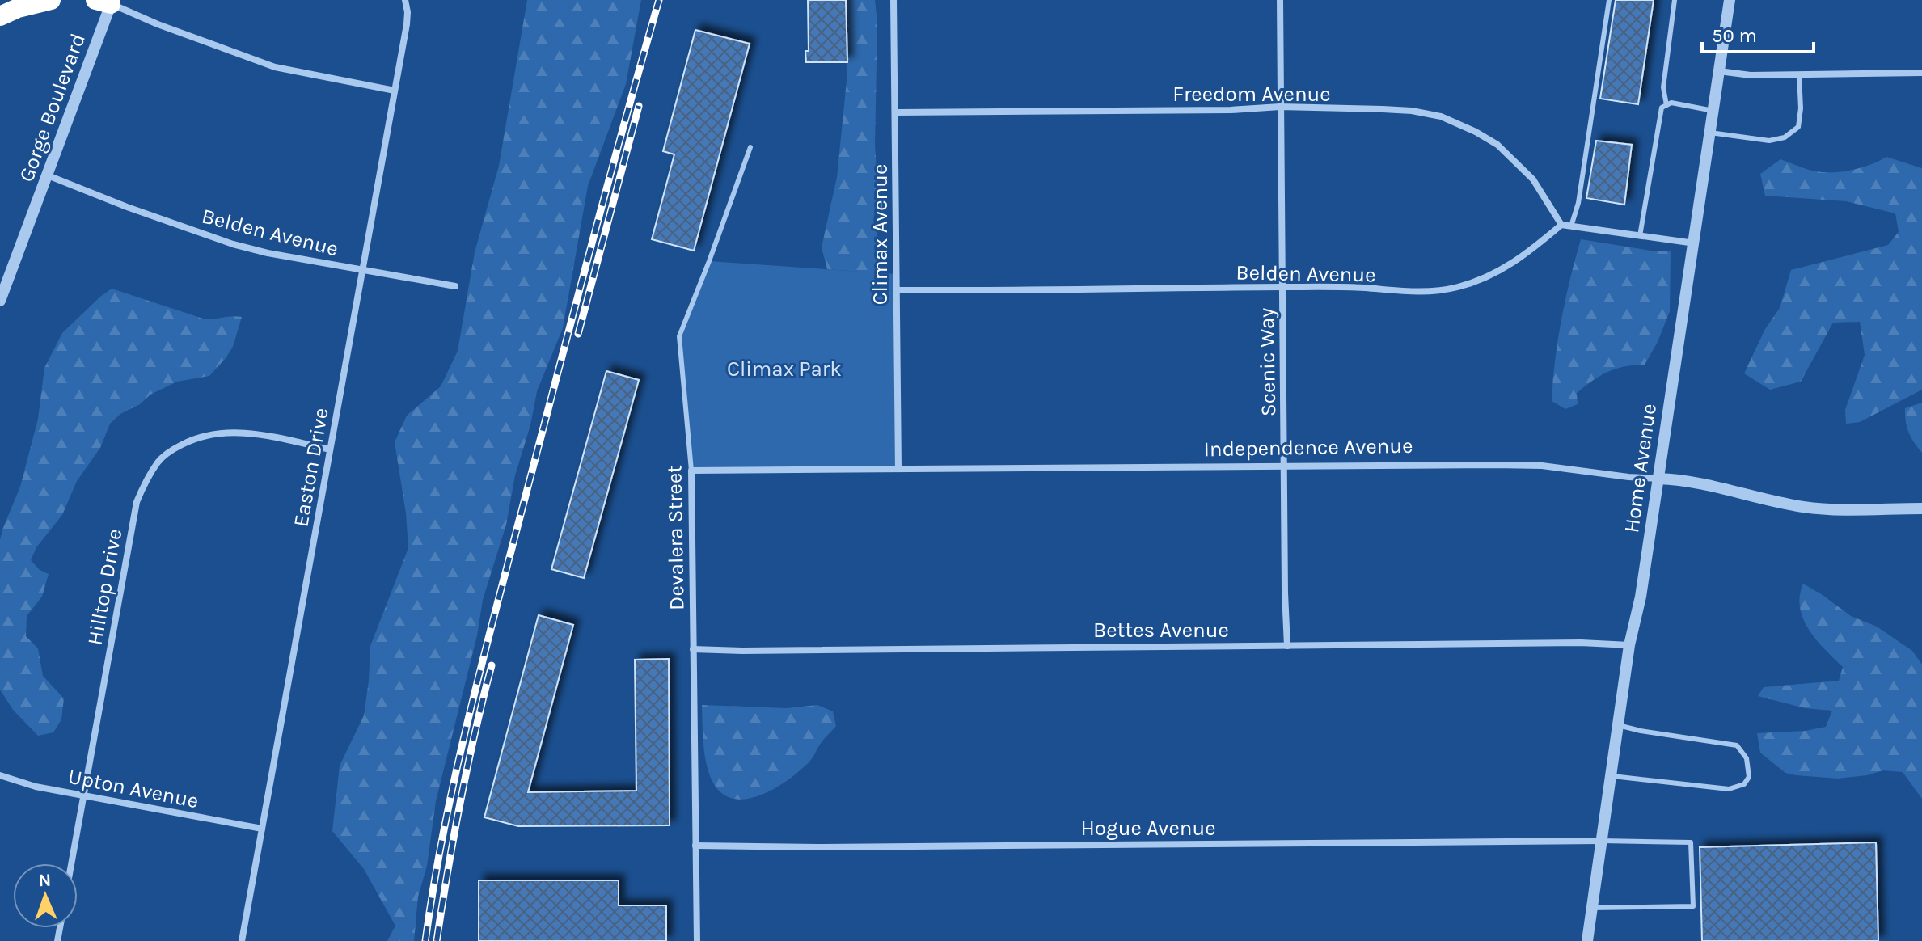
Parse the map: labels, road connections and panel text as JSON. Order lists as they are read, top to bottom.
{
  "streets": {
    "street": [
      "Freedom Avenue",
      "Gorge Boulevard",
      "Belden Avenue",
      "Climax Avenue",
      "Scenic Way",
      "Independence Avenue",
      "Easton Drive",
      "Home Avenue",
      "Devalera Street",
      "Hilltop Drive",
      "Bettes Avenue",
      "Upton Avenue",
      "Hogue Avenue"
    ]
  },
  "crossings": [
    ["Freedom Avenue", "Belden Avenue"],
    ["Freedom Avenue", "Climax Avenue"],
    ["Freedom Avenue", "Scenic Way"],
    ["Gorge Boulevard", "Belden Avenue"],
    ["Belden Avenue", "Climax Avenue"],
    ["Belden Avenue", "Scenic Way"],
    ["Belden Avenue", "Easton Drive"],
    ["Climax Avenue", "Independence Avenue"],
    ["Scenic Way", "Independence Avenue"],
    ["Scenic Way", "Bettes Avenue"],
    ["Independence Avenue", "Home Avenue"],
    ["Independence Avenue", "Devalera Street"],
    ["Easton Drive", "Hilltop Drive"],
    ["Easton Drive", "Upton Avenue"],
    ["Home Avenue", "Bettes Avenue"],
    ["Home Avenue", "Hogue Avenue"],
    ["Devalera Street", "Bettes Avenue"],
    ["Devalera Street", "Hogue Avenue"],
    ["Hilltop Drive", "Upton Avenue"]
  ],
  "parks": ["Climax Park"],
  "scale_bar": "50 m",
  "north": "top"
}
